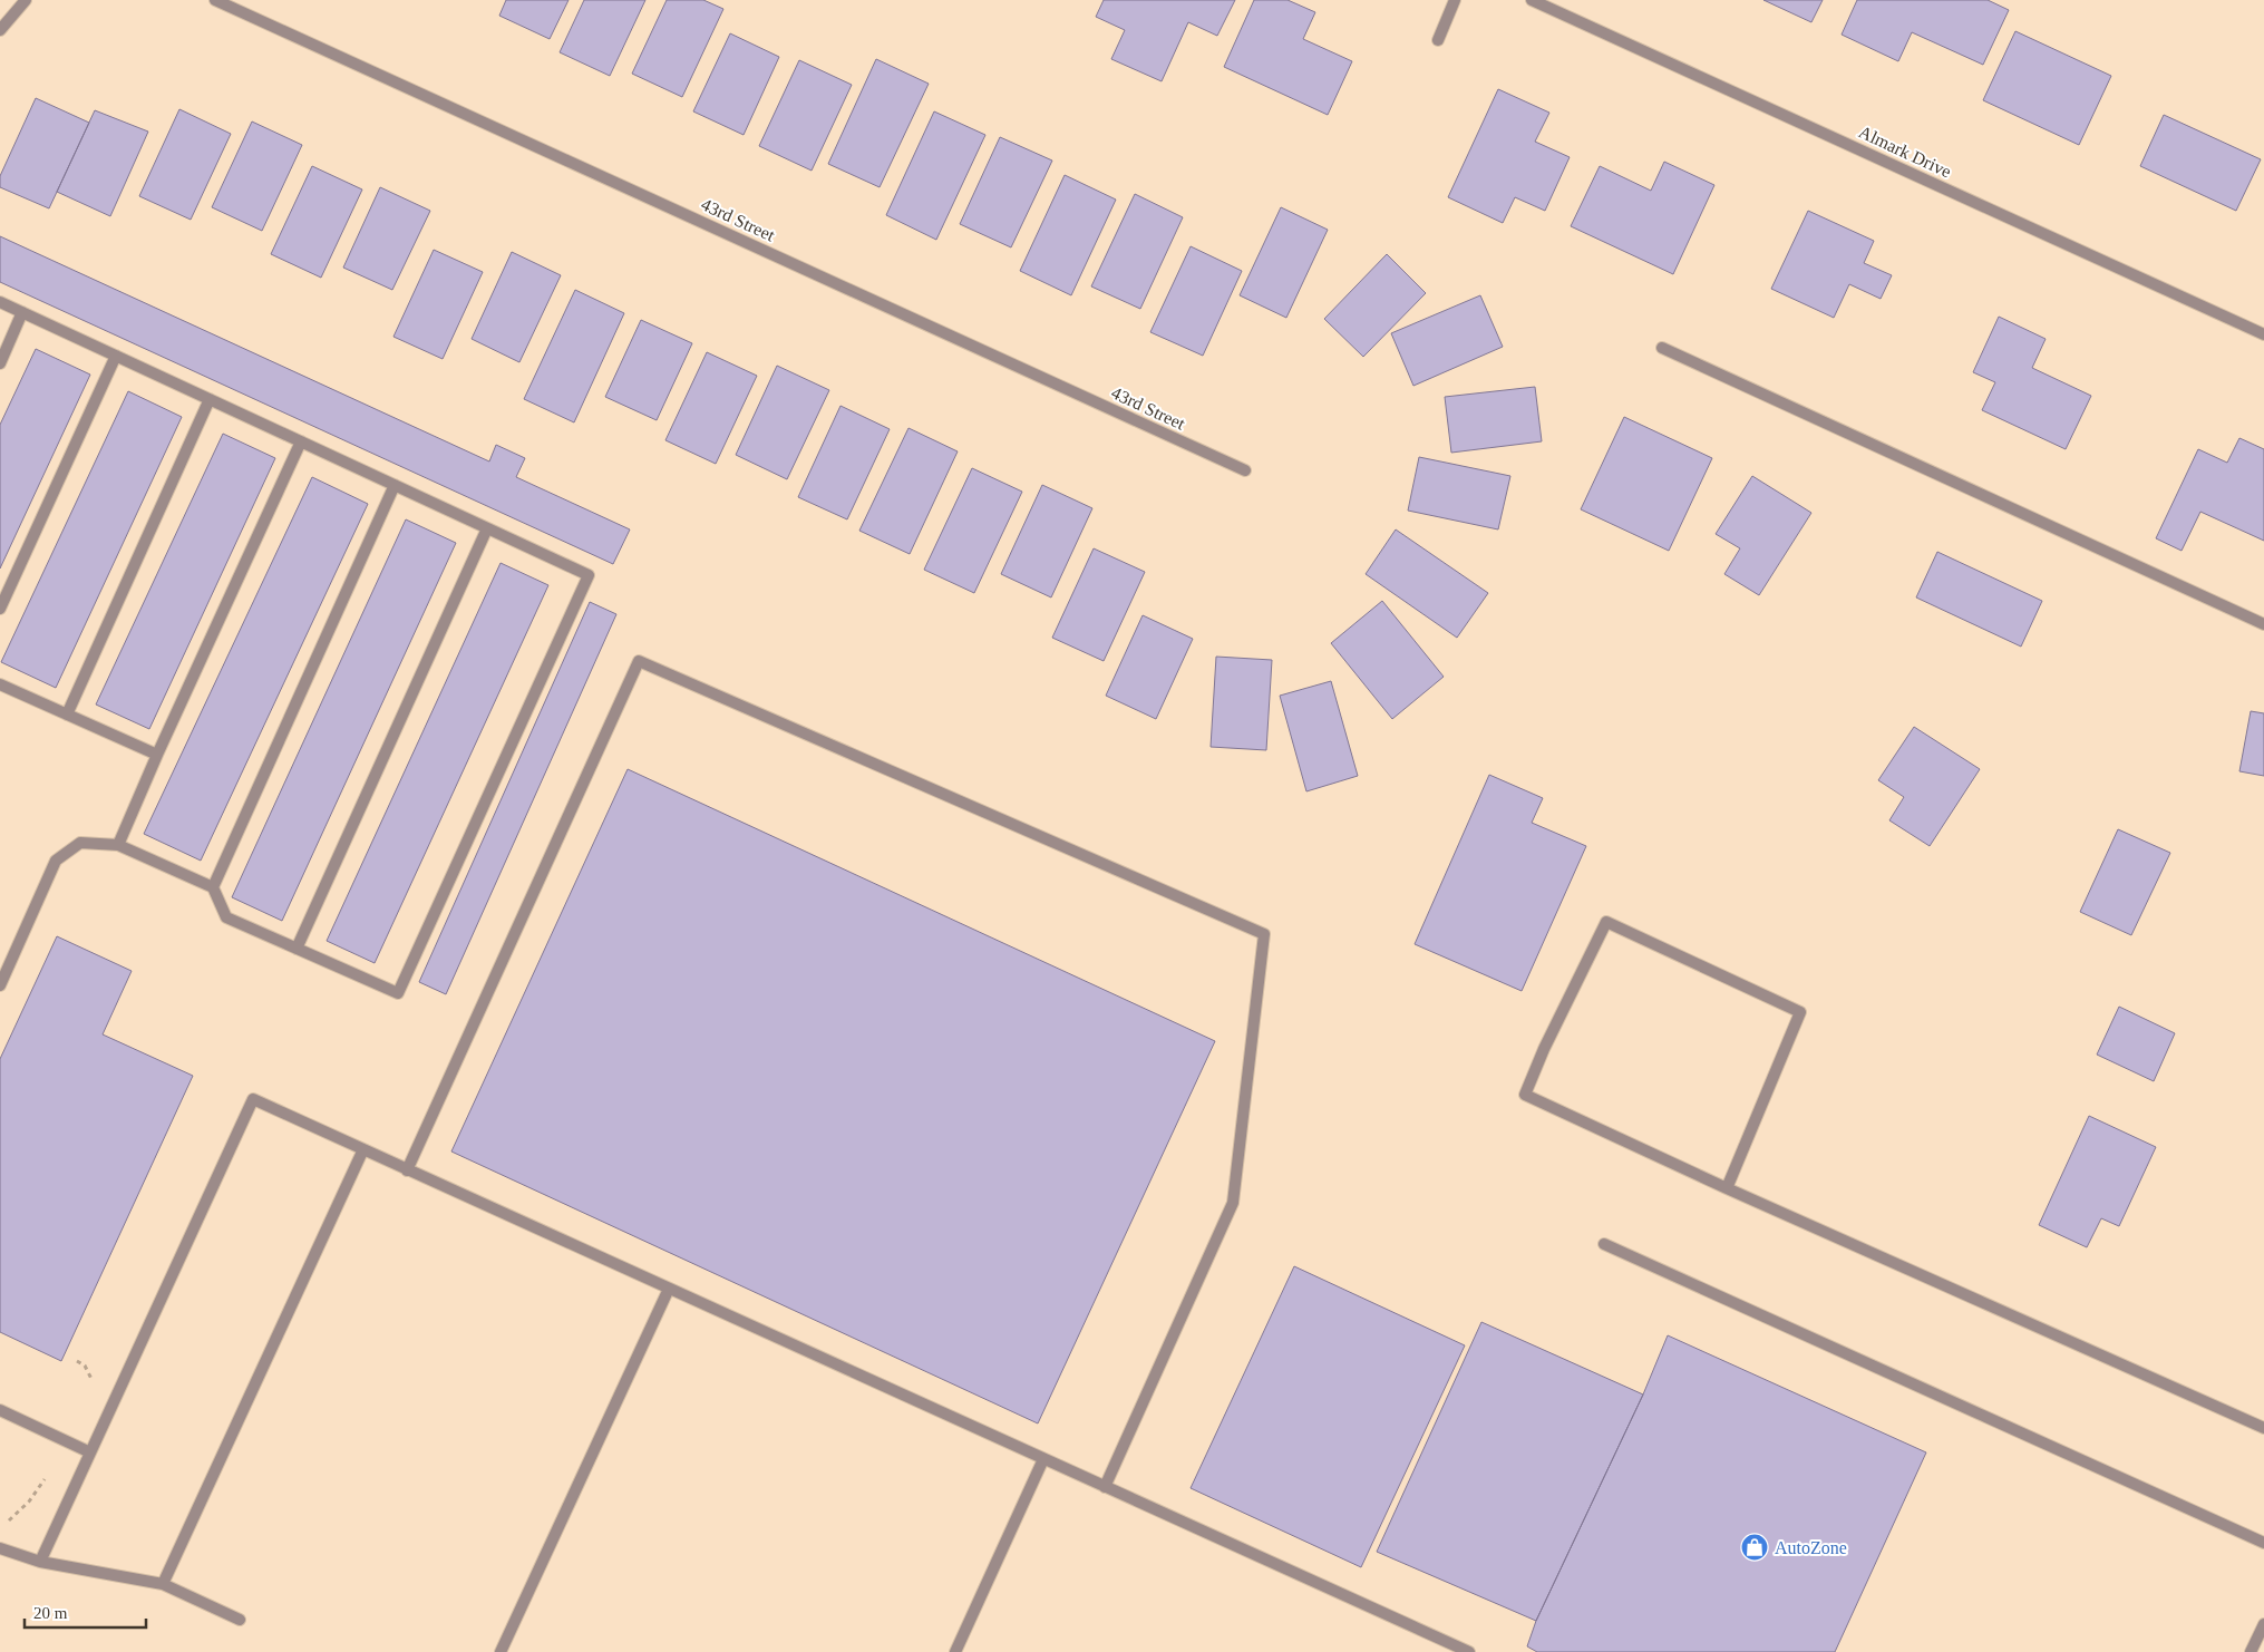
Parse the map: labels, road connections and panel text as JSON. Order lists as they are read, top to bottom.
{
  "streets": {
    "street": ["Almark Drive", "43rd Street"]
  },
  "places": {
    "shop": ["AutoZone"]
  },
  "scale_bar": "20 m"
}
